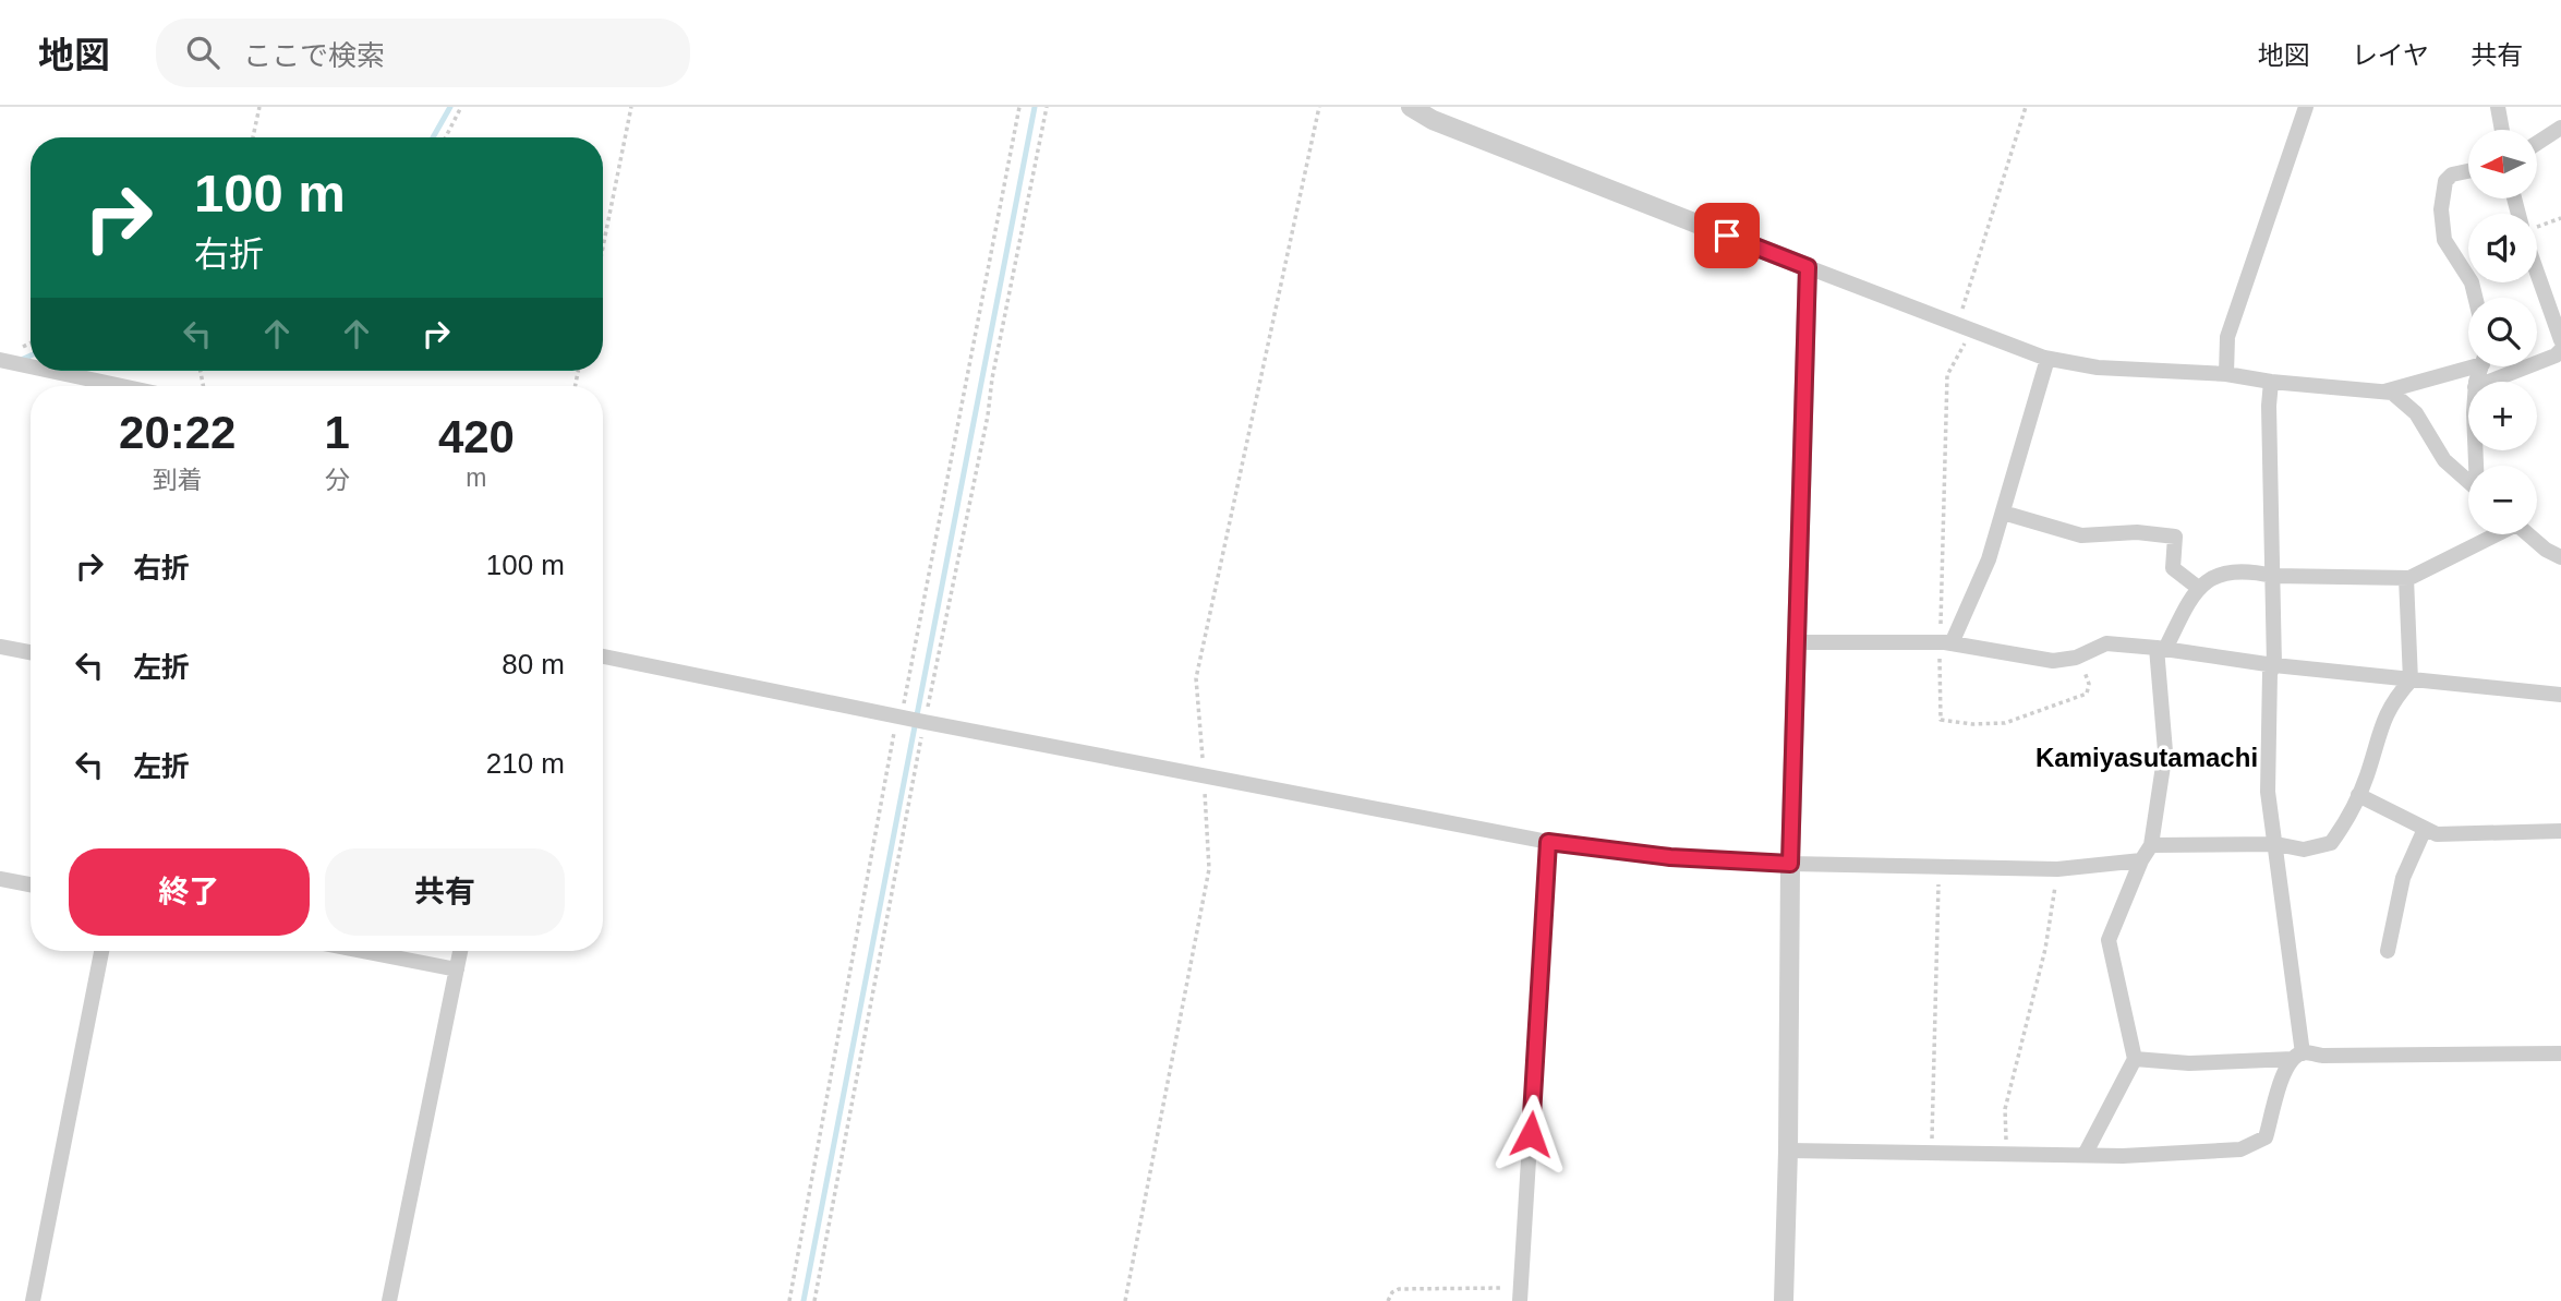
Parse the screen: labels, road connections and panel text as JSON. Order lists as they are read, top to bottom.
{
  "districts": ["Kamiyasutamachi"],
  "north": "left",
  "page": {
    "header": "地図",
    "search": "ここで検索",
    "nav": ["地図", "レイヤ", "共有"],
    "map_buttons": ["+", "−"],
    "turn": ["100 m", "右折"],
    "eta": [
      "20:22",
      "到着",
      "1",
      "分",
      "420",
      "m"
    ],
    "list": [
      {
        "name": "右折",
        "value": "100 m"
      },
      {
        "name": "左折",
        "value": "80 m"
      },
      {
        "name": "左折",
        "value": "210 m"
      }
    ],
    "buttons": ["終了", "共有"]
  }
}
